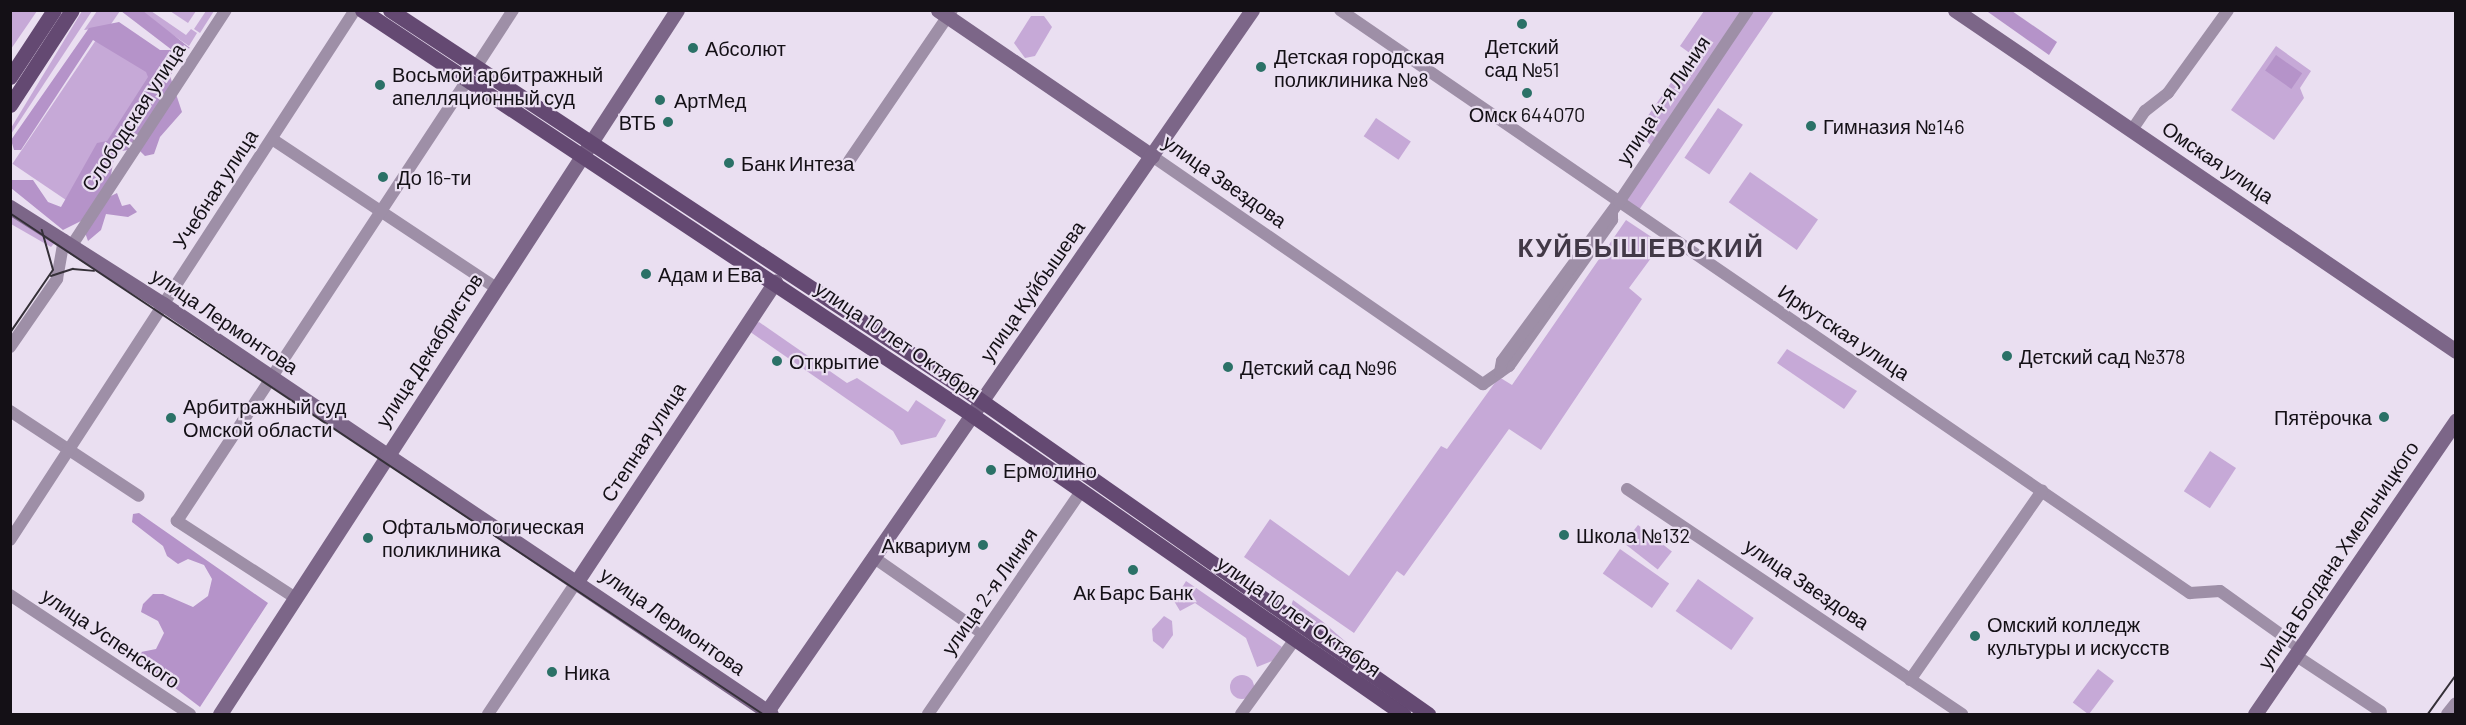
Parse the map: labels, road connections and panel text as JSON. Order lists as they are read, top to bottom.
{
  "streets": {
    "main road": [
      "Омская улица",
      "улица Звездова",
      "улица Куйбышева",
      "улица Лермонтова",
      "улица 10 лет Октября",
      "улица Декабристов",
      "Степная улица",
      "улица Богдана Хмельницкого"
    ],
    "street": [
      "улица 4-я Линия",
      "Слободская улица",
      "Учебная улица",
      "Иркутская улица",
      "улица 2-я Линия",
      "улица Успенского"
    ]
  },
  "crossings": [
    ["улица 4-я Линия", "улица Звездова"],
    ["улица 4-я Линия", "Иркутская улица"],
    ["Слободская улица", "улица Лермонтова"],
    ["улица Звездова", "улица Куйбышева"],
    ["Учебная улица", "улица Лермонтова"],
    ["улица Куйбышева", "улица Лермонтова"],
    ["улица Куйбышева", "улица 10 лет Октября"],
    ["улица Лермонтова", "улица Декабристов"],
    ["улица Лермонтова", "Степная улица"],
    ["Иркутская улица", "улица Богдана Хмельницкого"],
    ["улица 10 лет Октября", "улица Декабристов"],
    ["улица 10 лет Октября", "Степная улица"],
    ["улица 10 лет Октября", "улица 2-я Линия"]
  ],
  "districts": ["КУЙБЫШЕВСКИЙ"],
  "places": [
    "Детский сад №51",
    "Абсолют",
    "Детская городская поликлиника №8",
    "Восьмой арбитражный апелляционный суд",
    "Омск 644070",
    "АртМед",
    "ВТБ",
    "Гимназия №146",
    "Банк Интеза",
    "До 16-ти",
    "Адам и Ева",
    "Детский сад №378",
    "Открытие",
    "Детский сад №96",
    "Пятёрочка",
    "Арбитражный суд Омской области",
    "Ермолино",
    "Школа №132",
    "Офтальмологическая поликлиника",
    "Аквариум",
    "Ак Барс Банк",
    "Омский колледж культуры и искусств",
    "Ника"
  ]
}
